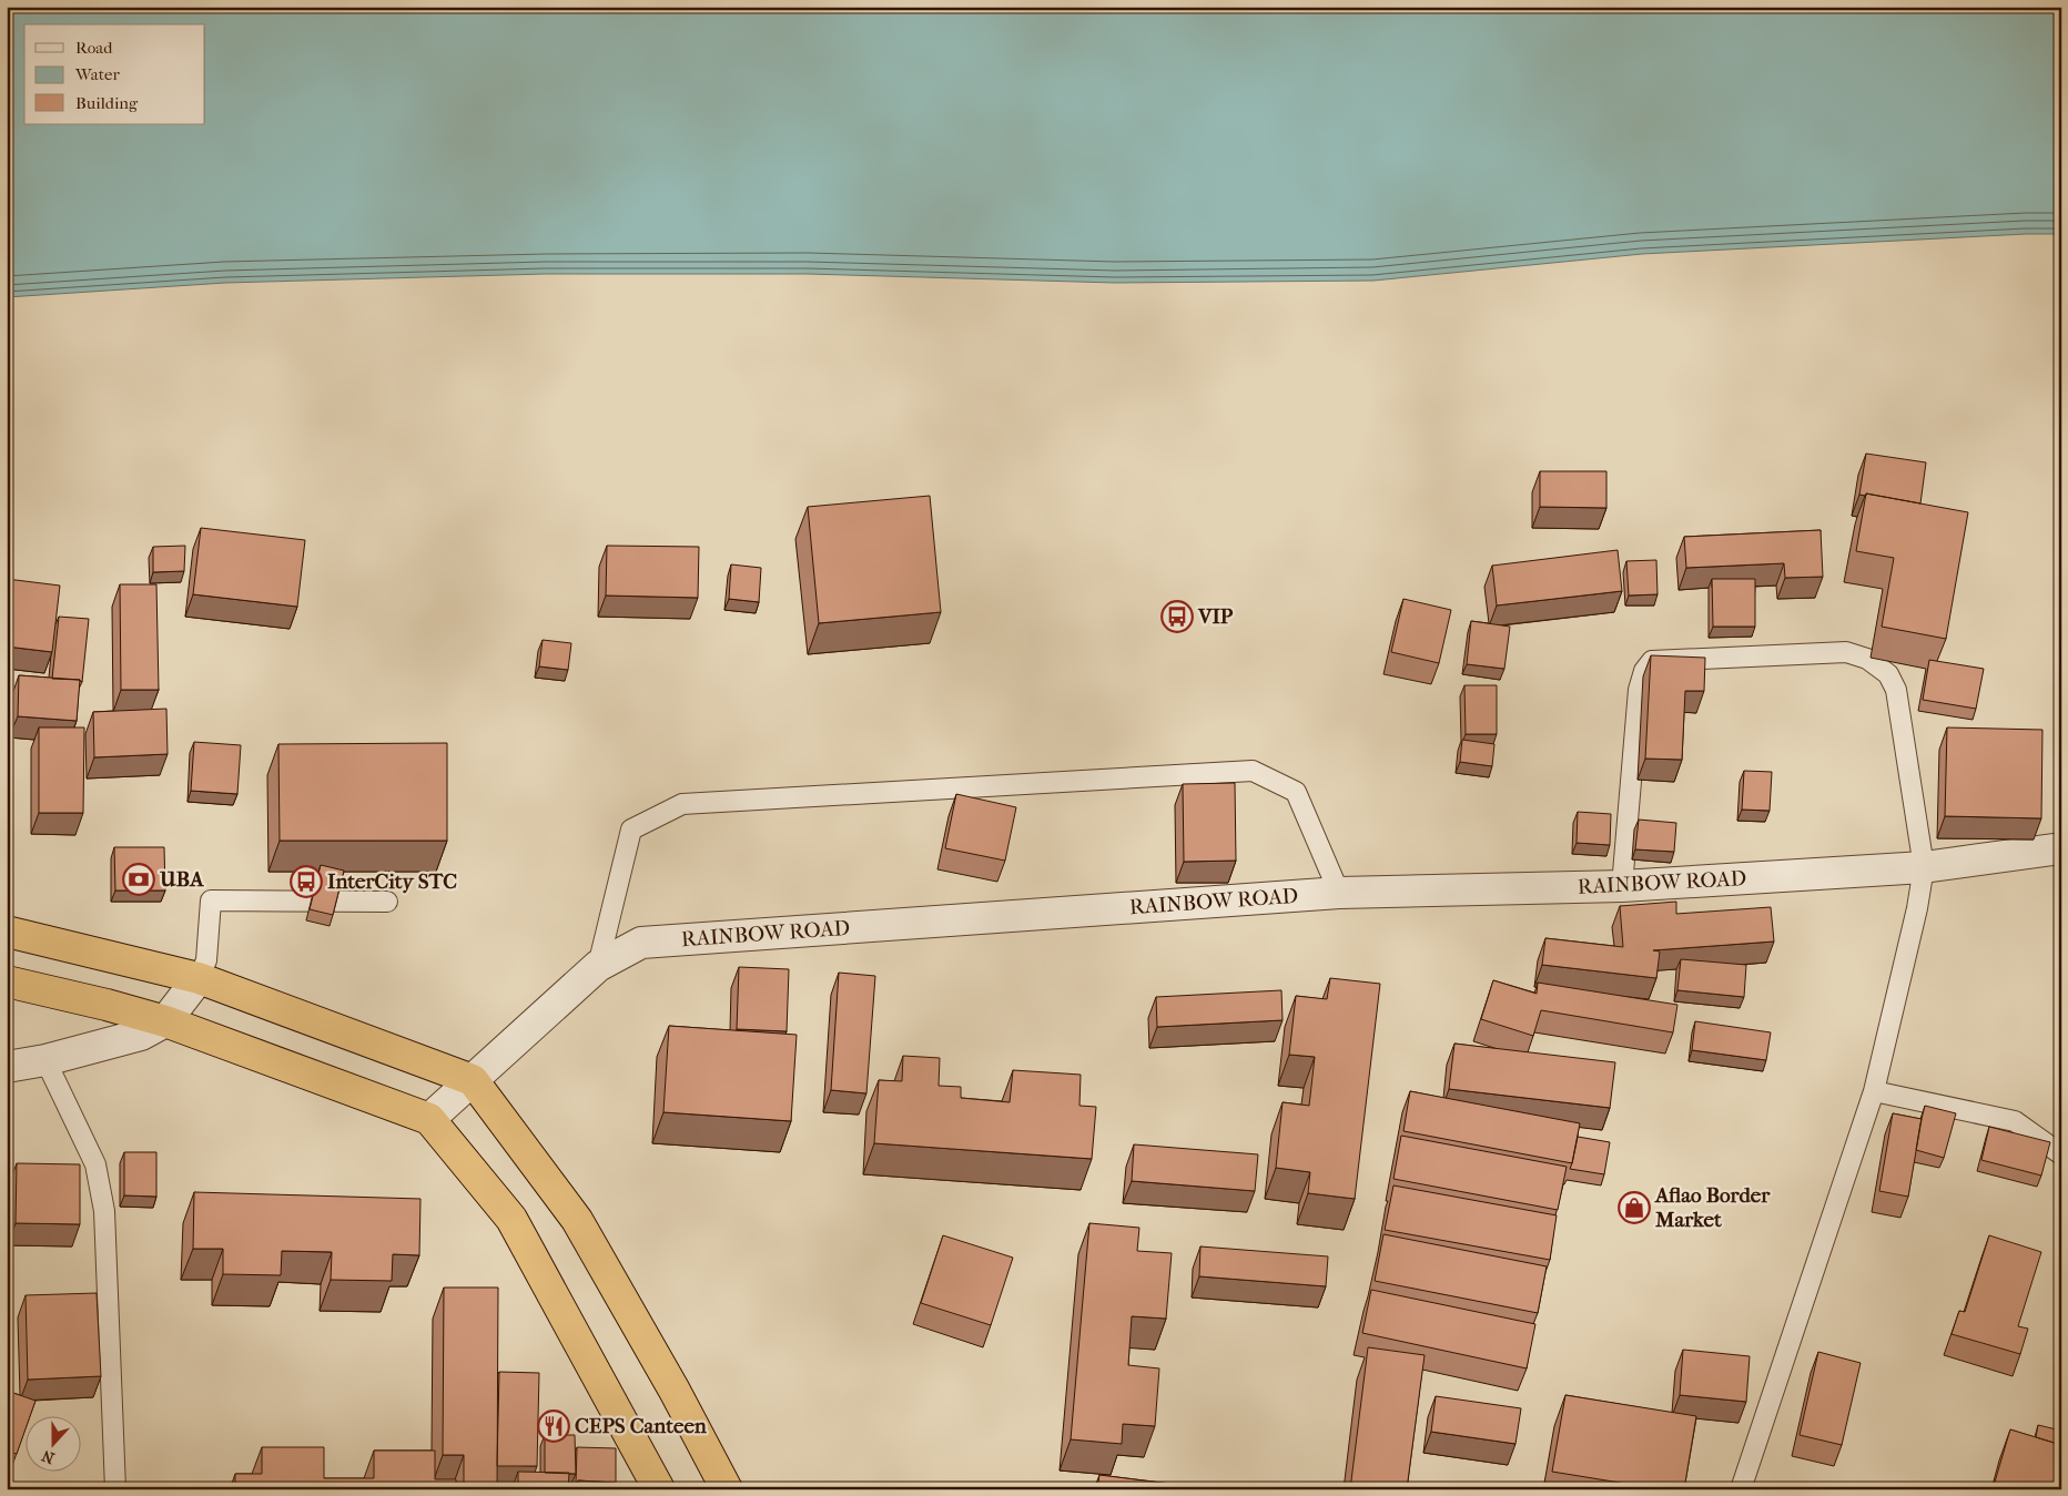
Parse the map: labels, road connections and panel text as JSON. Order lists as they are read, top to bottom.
{
  "streets": {
    "street": ["RAINBOW ROAD"]
  },
  "places": {
    "bus stop": ["VIP", "InterCity STC"],
    "bank": ["UBA"],
    "shop": ["Aflao Border Market"],
    "restaurant": ["CEPS Canteen"]
  },
  "legend": ["Road", "Water", "Building"],
  "north": "bottom"
}
